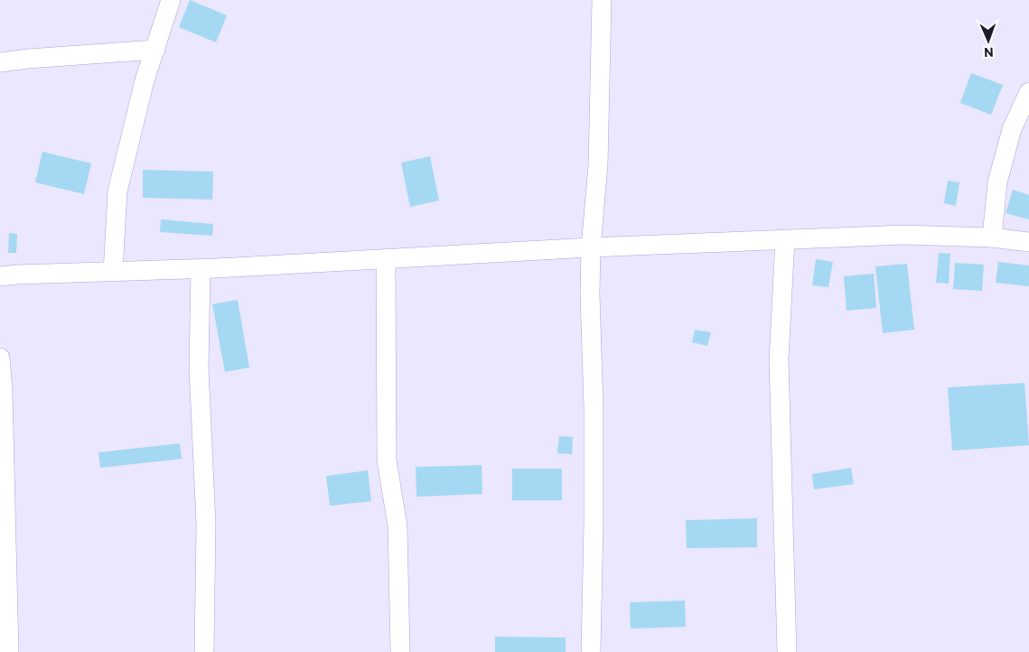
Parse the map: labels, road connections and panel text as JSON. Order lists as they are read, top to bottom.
{
  "north": "bottom"
}
